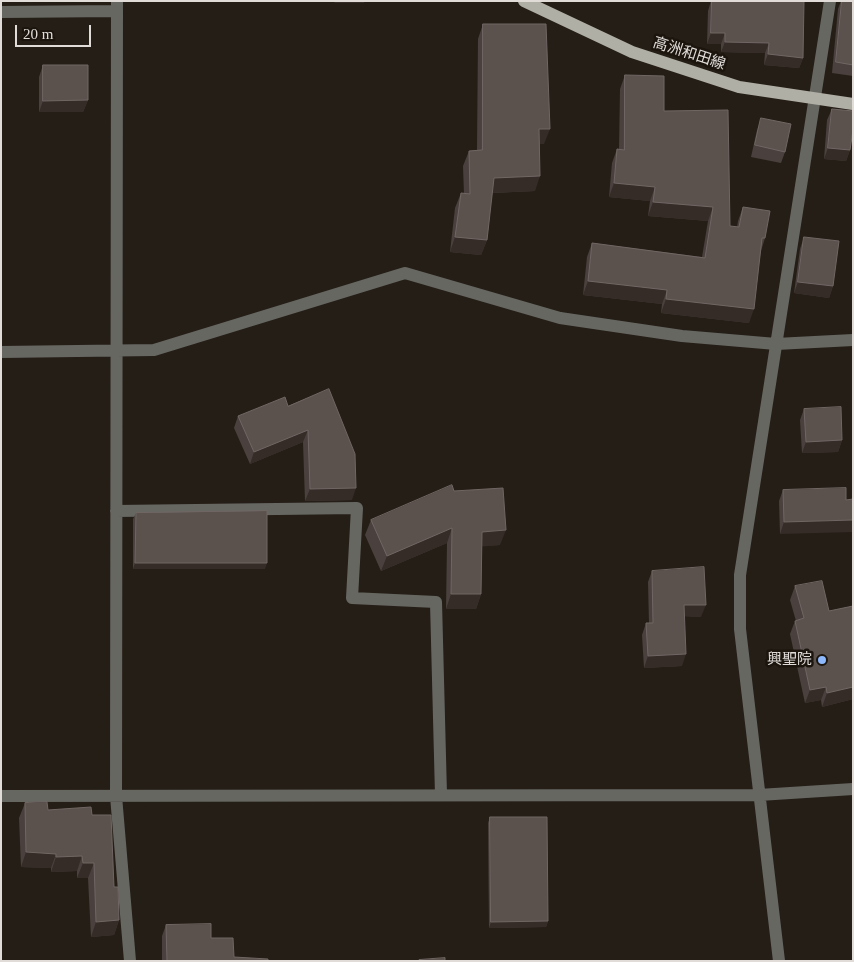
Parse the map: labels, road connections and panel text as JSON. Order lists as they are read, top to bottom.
{
  "streets": {
    "main road": ["高洲和田線"]
  },
  "places": ["興聖院"],
  "scale_bar": "20 m"
}
